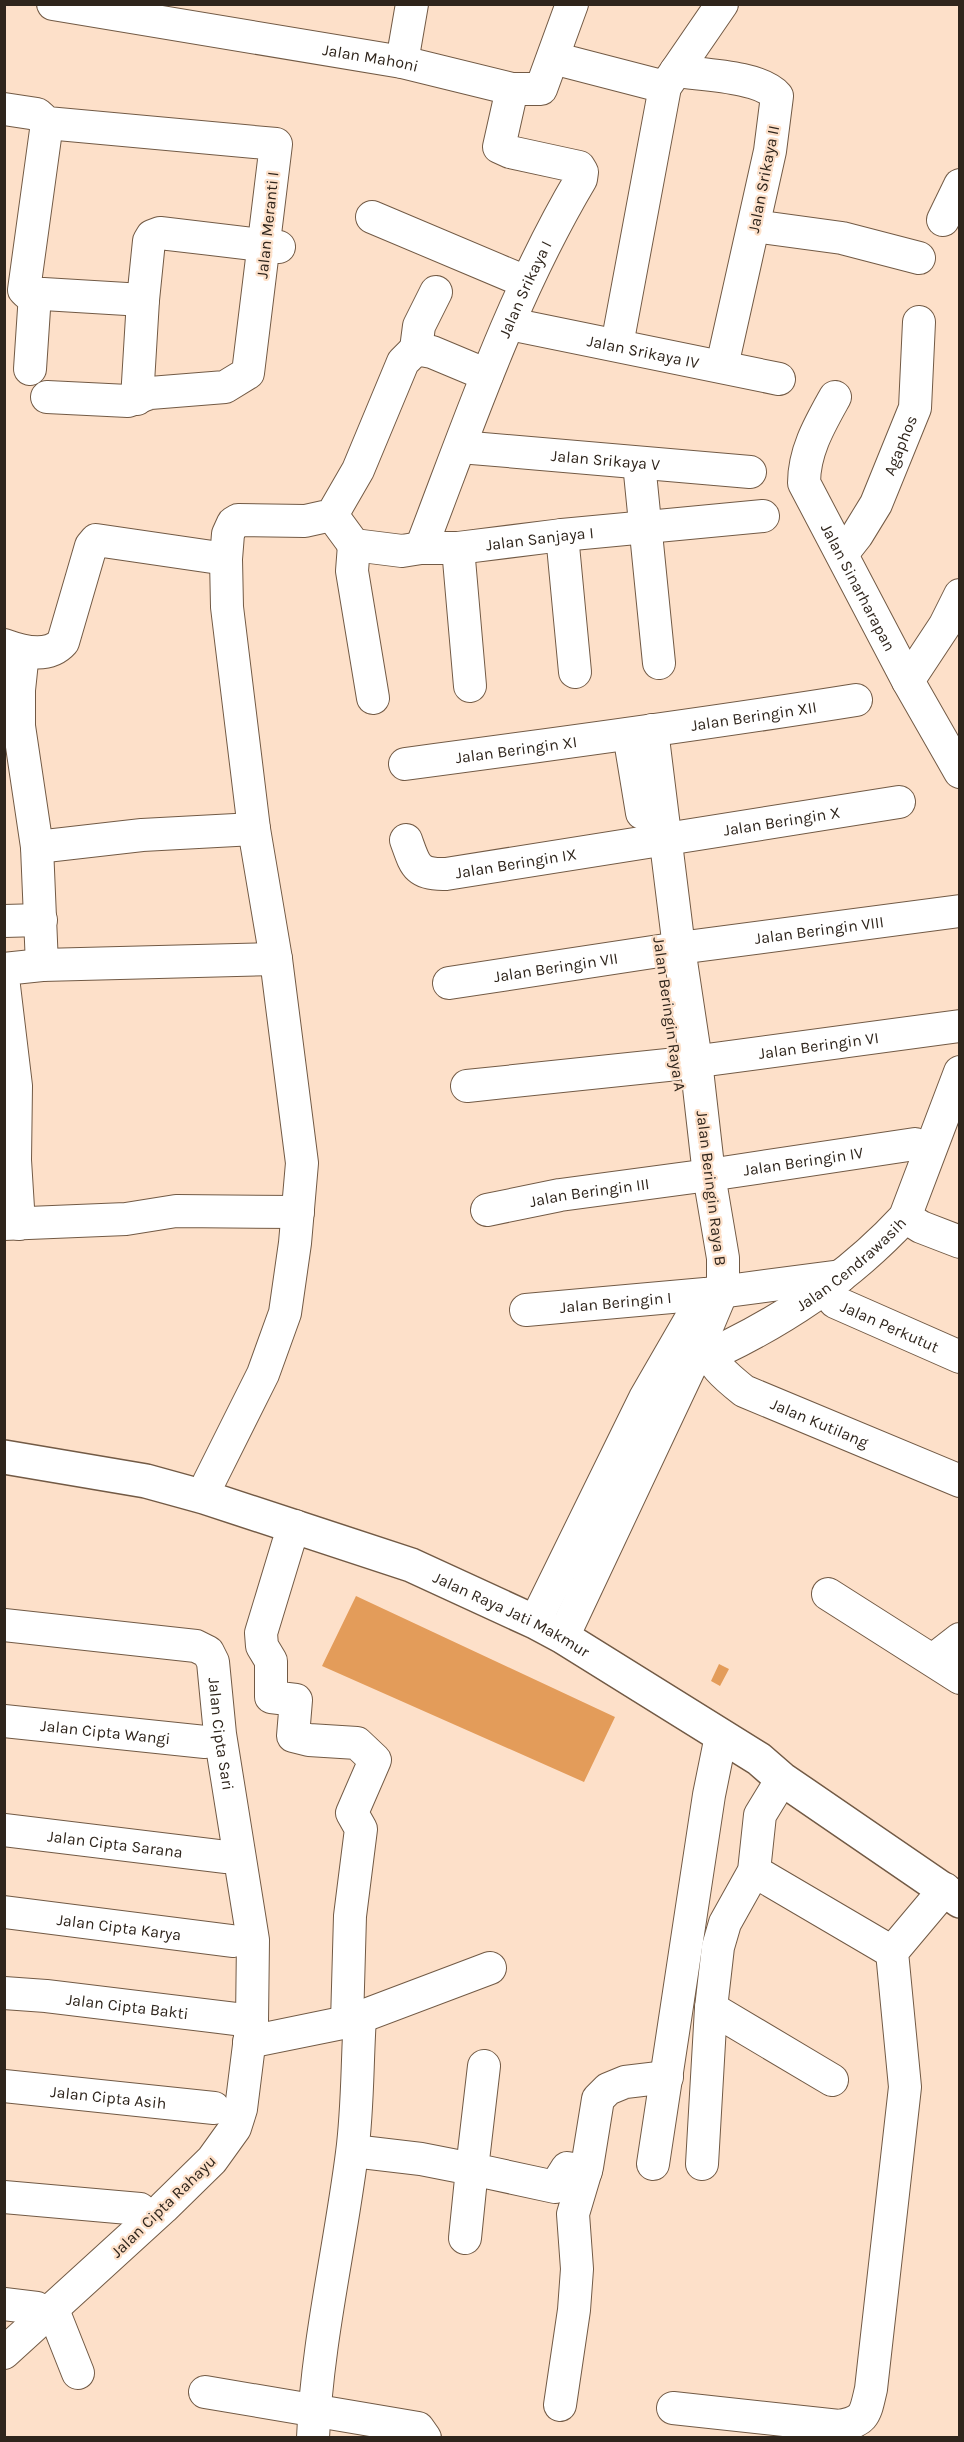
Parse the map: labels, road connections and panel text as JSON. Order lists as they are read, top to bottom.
{
  "streets": {
    "main road": ["Jalan Raya Jati Makmur"],
    "street": [
      "Jalan Mahoni",
      "Jalan Srikaya II",
      "Jalan Meranti I",
      "Jalan Srikaya I",
      "Jalan Srikaya IV",
      "Agaphos",
      "Jalan Srikaya V",
      "Jalan Sanjaya I",
      "Jalan Sinarharapan",
      "Jalan Beringin XII",
      "Jalan Beringin XI",
      "Jalan Beringin X",
      "Jalan Beringin IX",
      "Jalan Beringin VIII",
      "Jalan Beringin VII",
      "Jalan Beringin VI",
      "Jalan Beringin IV",
      "Jalan Beringin Raya B",
      "Jalan Beringin III",
      "Jalan Cendrawasih",
      "Jalan Beringin I",
      "Jalan Perkutut",
      "Jalan Kutilang",
      "Jalan Cipta Wangi",
      "Jalan Cipta Sari",
      "Jalan Cipta Sarana",
      "Jalan Cipta Karya",
      "Jalan Cipta Bakti",
      "Jalan Cipta Asih",
      "Jalan Cipta Rahayu"
    ]
  },
  "crossings": [
    ["Jalan Mahoni", "Jalan Srikaya I"],
    ["Jalan Srikaya II", "Jalan Srikaya IV"],
    ["Jalan Srikaya I", "Jalan Srikaya IV"],
    ["Jalan Srikaya I", "Jalan Srikaya V"],
    ["Jalan Srikaya I", "Jalan Sanjaya I"],
    ["Agaphos", "Jalan Sinarharapan"],
    ["Jalan Beringin XII", "Jalan Beringin XI"],
    ["Jalan Beringin XII", "Jalan Beringin Raya B"],
    ["Jalan Beringin XI", "Jalan Beringin Raya B"],
    ["Jalan Beringin X", "Jalan Beringin IX"],
    ["Jalan Beringin X", "Jalan Beringin Raya B"],
    ["Jalan Beringin IX", "Jalan Beringin Raya B"],
    ["Jalan Beringin VIII", "Jalan Beringin VII"],
    ["Jalan Beringin VIII", "Jalan Beringin Raya B"],
    ["Jalan Beringin VII", "Jalan Beringin Raya B"],
    ["Jalan Beringin VI", "Jalan Beringin Raya B"],
    ["Jalan Beringin IV", "Jalan Beringin Raya B"],
    ["Jalan Beringin IV", "Jalan Beringin III"],
    ["Jalan Beringin Raya B", "Jalan Beringin III"],
    ["Jalan Beringin Raya B", "Jalan Beringin I"],
    ["Jalan Cendrawasih", "Jalan Beringin I"],
    ["Jalan Cendrawasih", "Jalan Perkutut"],
    ["Jalan Cendrawasih", "Jalan Kutilang"],
    ["Jalan Beringin I", "Jalan Perkutut"],
    ["Jalan Cipta Sari", "Jalan Cipta Bakti"],
    ["Jalan Cipta Sari", "Jalan Cipta Rahayu"],
    ["Jalan Cipta Bakti", "Jalan Cipta Rahayu"]
  ]
}
